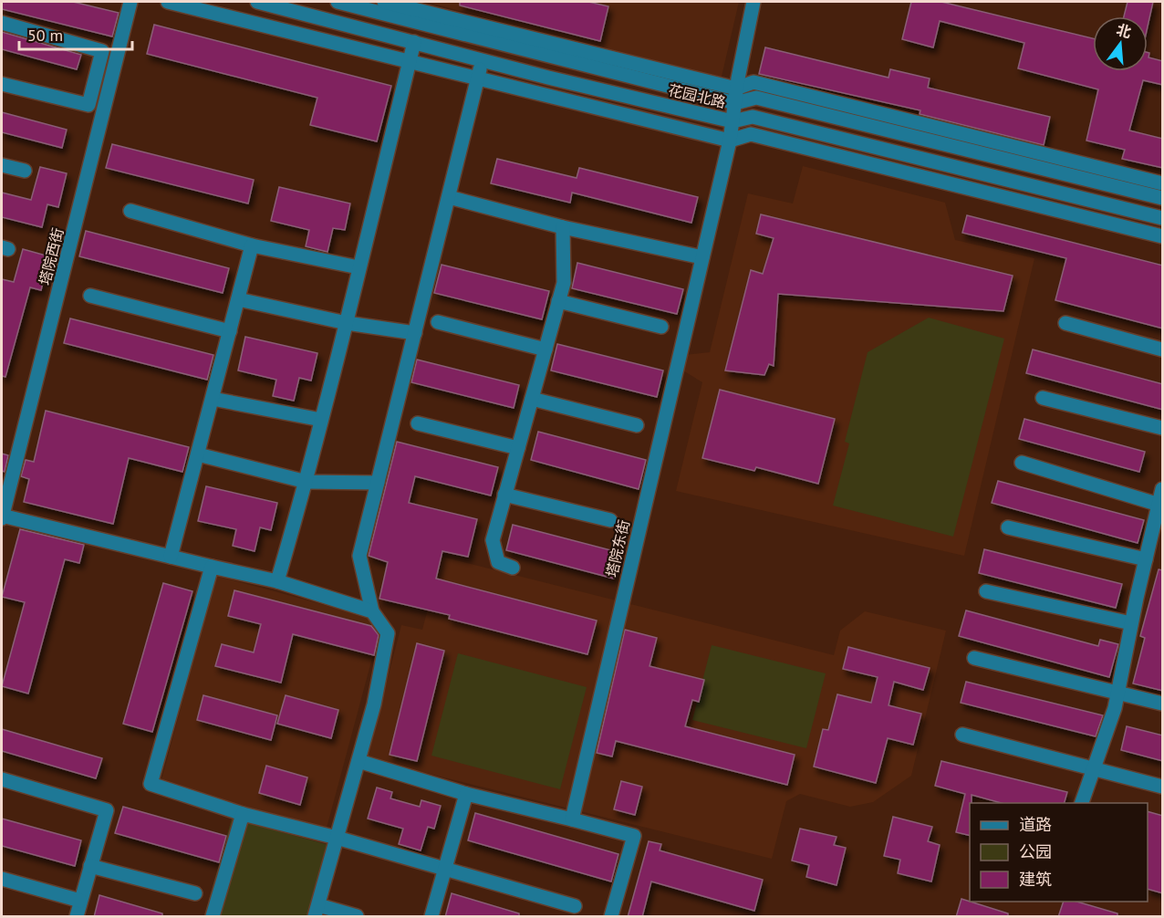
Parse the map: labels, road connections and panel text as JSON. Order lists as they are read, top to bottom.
{
  "streets": {
    "street": ["花园北路", "塔院西街", "塔院东街"]
  },
  "crossings": [
    ["花园北路", "塔院东街"]
  ],
  "legend": ["道路", "公园", "建筑"],
  "scale_bar": "50 m",
  "north": "top"
}
